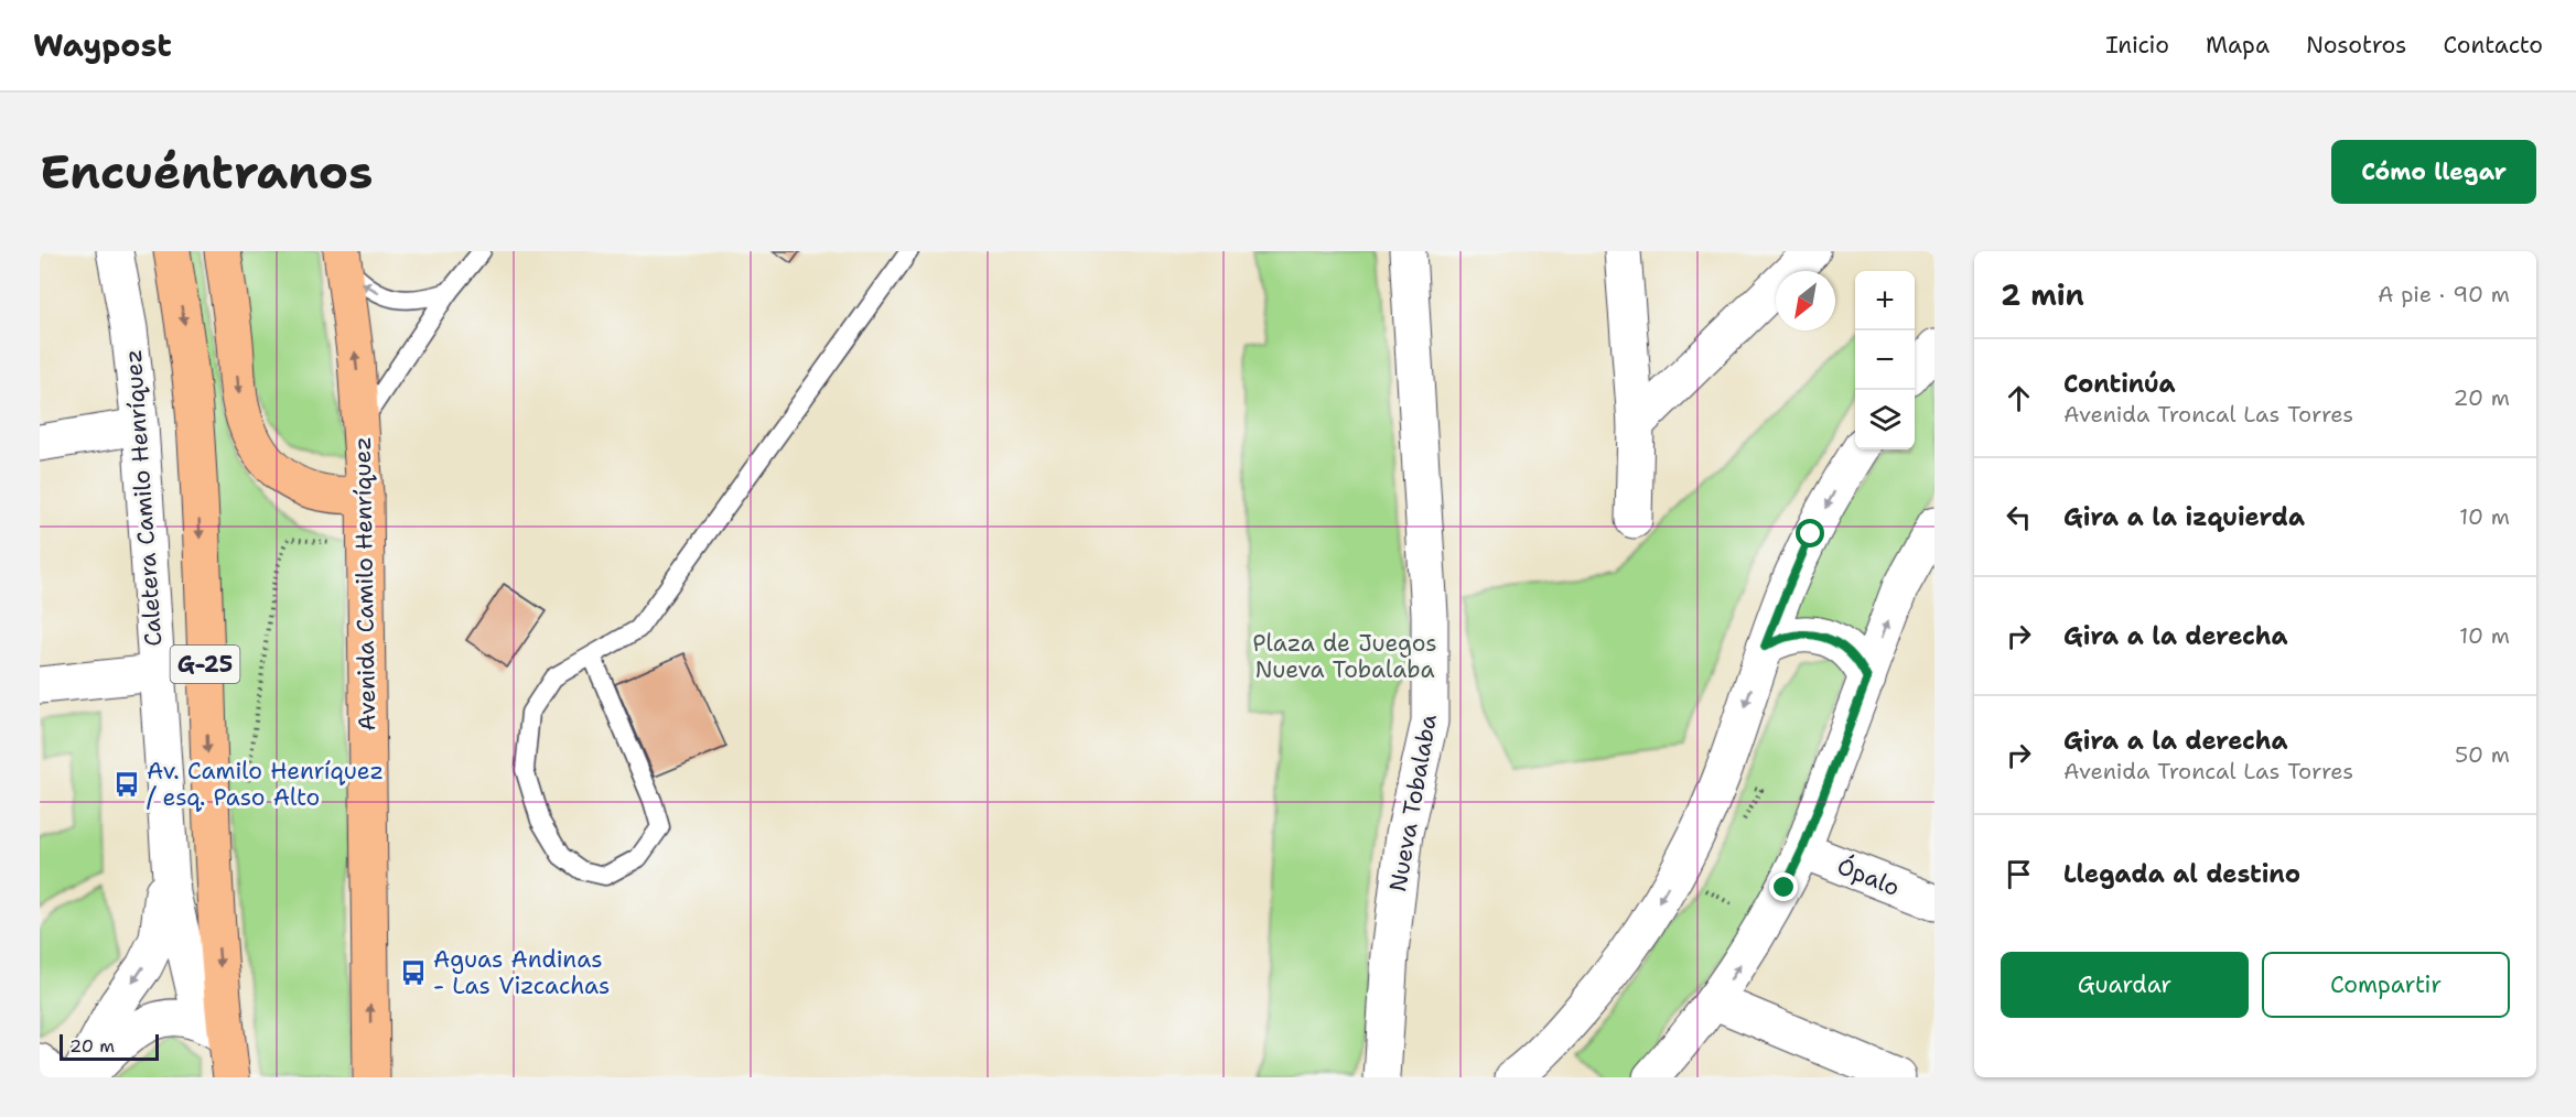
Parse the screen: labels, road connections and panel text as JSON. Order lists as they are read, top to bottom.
{
  "streets": {
    "main road": ["Avenida Camilo Henríquez", "G-25"],
    "street": ["Caletera Camilo Henríquez", "Nueva Tobalaba", "Ópalo"]
  },
  "crossings": [
    ["Caletera Camilo Henríquez", "G-25"]
  ],
  "parks": ["Plaza de Juegos Nueva Tobalaba"],
  "places": {
    "bus stop": ["Av. Camilo Henríquez / esq. Paso Alto", "Aguas Andinas - Las Vizcachas"]
  },
  "scale_bar": "20 m",
  "north": "bottom left",
  "page": {
    "header": "Waypost",
    "nav": [
      "Inicio",
      "Mapa",
      "Nosotros",
      "Contacto"
    ],
    "buttons": [
      "Cómo llegar",
      ["Guardar", "Compartir"]
    ],
    "title": "Encuéntranos",
    "heading": ["2 min", "A pie · 90 m"],
    "map_buttons": ["+", "−"],
    "list": [
      ["Continúa", "Avenida Troncal Las Torres", "20 m"],
      ["Gira a la izquierda", "10 m"],
      ["Gira a la derecha", "10 m"],
      ["Gira a la derecha", "Avenida Troncal Las Torres", "50 m"],
      "Llegada al destino"
    ],
    "scale": "20 m"
  }
}
